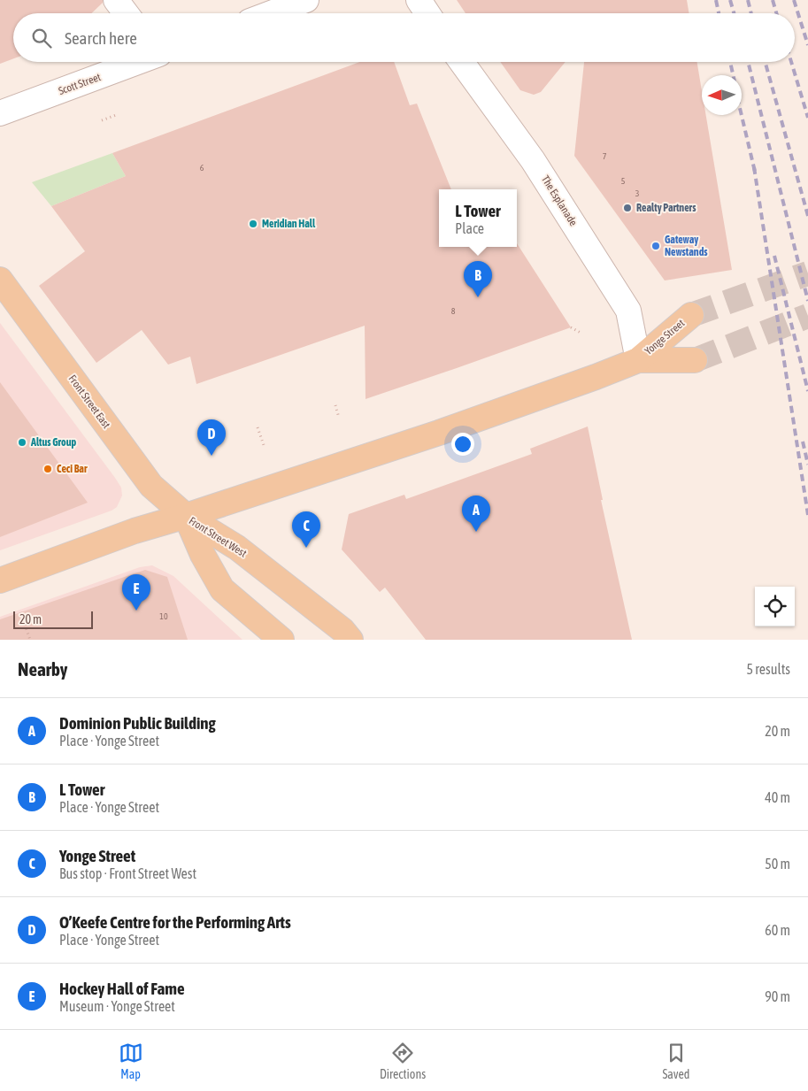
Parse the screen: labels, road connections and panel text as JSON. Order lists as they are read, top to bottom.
{
  "streets": {
    "main road": ["Yonge Street", "Front Street East", "Front Street West"],
    "street": ["Scott Street", "The Esplanade"]
  },
  "crossings": [
    ["The Esplanade", "Yonge Street"],
    ["Yonge Street", "Front Street East"],
    ["Yonge Street", "Front Street West"],
    ["Front Street East", "Front Street West"]
  ],
  "places": [
    "Realty Partners",
    "Meridian Hall",
    "Gateway Newstands",
    "Altus Group",
    "Ceci Bar"
  ],
  "house_numbers": [
    "7",
    "6",
    "5",
    "3",
    "8",
    "10"
  ],
  "scale_bar": "20 m",
  "north": "left",
  "page": {
    "search": "Search here",
    "popup": ["L Tower", "Place"],
    "pins": [
      "B",
      "D",
      "A",
      "C",
      "E"
    ],
    "scale": "20 m",
    "heading": ["Nearby", "5 results"],
    "list": [
      {
        "mark": "A",
        "name": "Dominion Public Building",
        "note": "Place · Yonge Street",
        "value": "20 m"
      },
      {
        "mark": "B",
        "name": "L Tower",
        "note": "Place · Yonge Street",
        "value": "40 m"
      },
      {
        "mark": "C",
        "name": "Yonge Street",
        "note": "Bus stop · Front Street West",
        "value": "50 m"
      },
      {
        "mark": "D",
        "name": "O’Keefe Centre for the Performing Arts",
        "note": "Place · Yonge Street",
        "value": "60 m"
      },
      {
        "mark": "E",
        "name": "Hockey Hall of Fame",
        "note": "Museum · Yonge Street",
        "value": "90 m"
      }
    ],
    "nav": ["Map", "Directions", "Saved"]
  }
}
